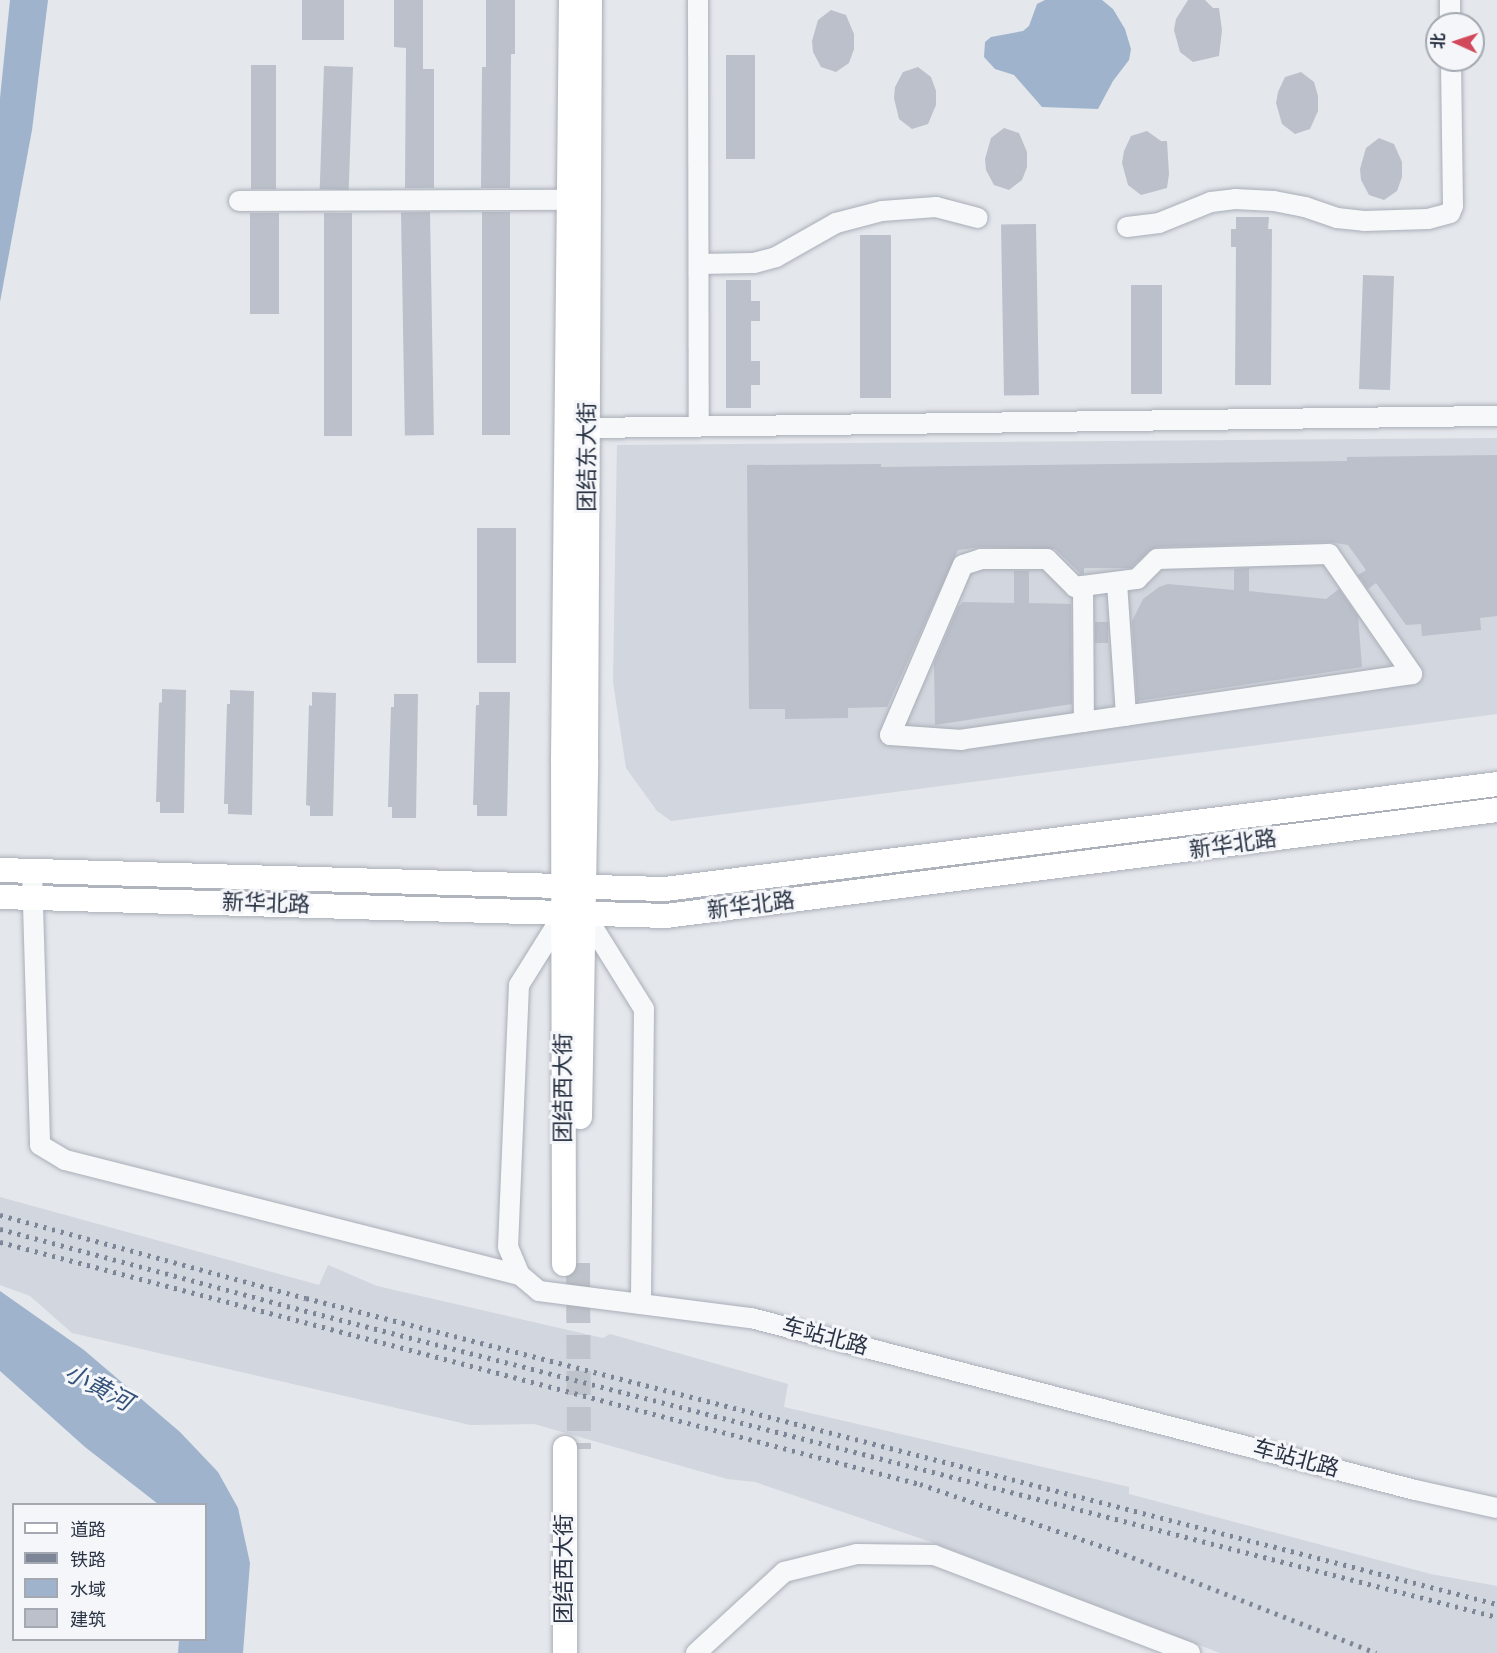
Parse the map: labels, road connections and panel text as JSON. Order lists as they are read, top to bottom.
{
  "streets": {
    "main road": ["团结东大街", "新华北路", "团结西大街"],
    "street": ["车站北路"]
  },
  "crossings": [
    ["团结东大街", "新华北路"],
    ["团结东大街", "团结西大街"],
    ["新华北路", "团结西大街"]
  ],
  "water": ["小黄河"],
  "legend": [
    "道路",
    "铁路",
    "水域",
    "建筑"
  ],
  "north": "left"
}
